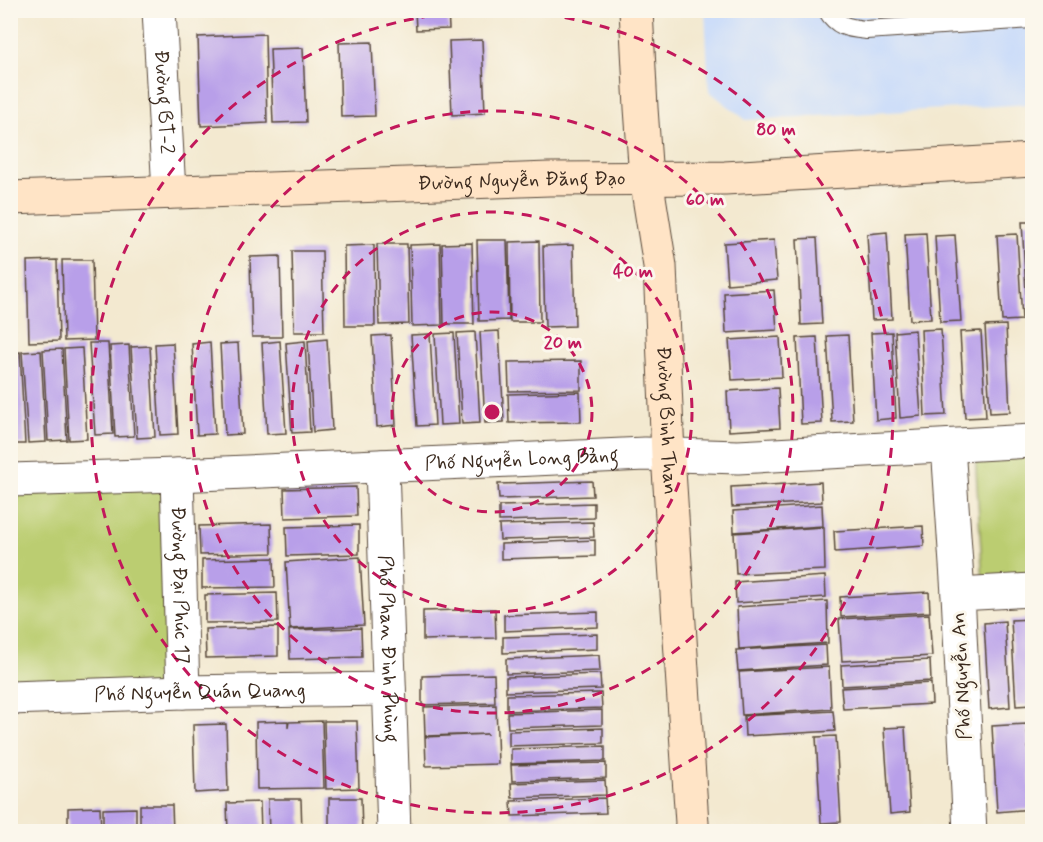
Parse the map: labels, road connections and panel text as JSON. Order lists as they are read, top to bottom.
{
  "streets": {
    "main road": ["Đường Nguyễn Đăng Đạo", "Đường Bình Than"],
    "street": [
      "Đường BT-2",
      "Phố Nguyễn Long Bảng",
      "Đường Đại Phúc 17",
      "Phố Phan Đình Phùng",
      "Phố Nguyễn An",
      "Phố Nguyễn Quán Quang"
    ]
  },
  "crossings": [
    ["Đường BT-2", "Đường Nguyễn Đăng Đạo"],
    ["Đường Nguyễn Đăng Đạo", "Đường Bình Than"],
    ["Đường Bình Than", "Phố Nguyễn Long Bảng"],
    ["Phố Nguyễn Long Bảng", "Đường Đại Phúc 17"],
    ["Phố Nguyễn Long Bảng", "Phố Phan Đình Phùng"],
    ["Đường Đại Phúc 17", "Phố Nguyễn Quán Quang"],
    ["Phố Phan Đình Phùng", "Phố Nguyễn Quán Quang"]
  ],
  "rings": [
    "80 m",
    "60 m",
    "40 m",
    "20 m"
  ]
}
